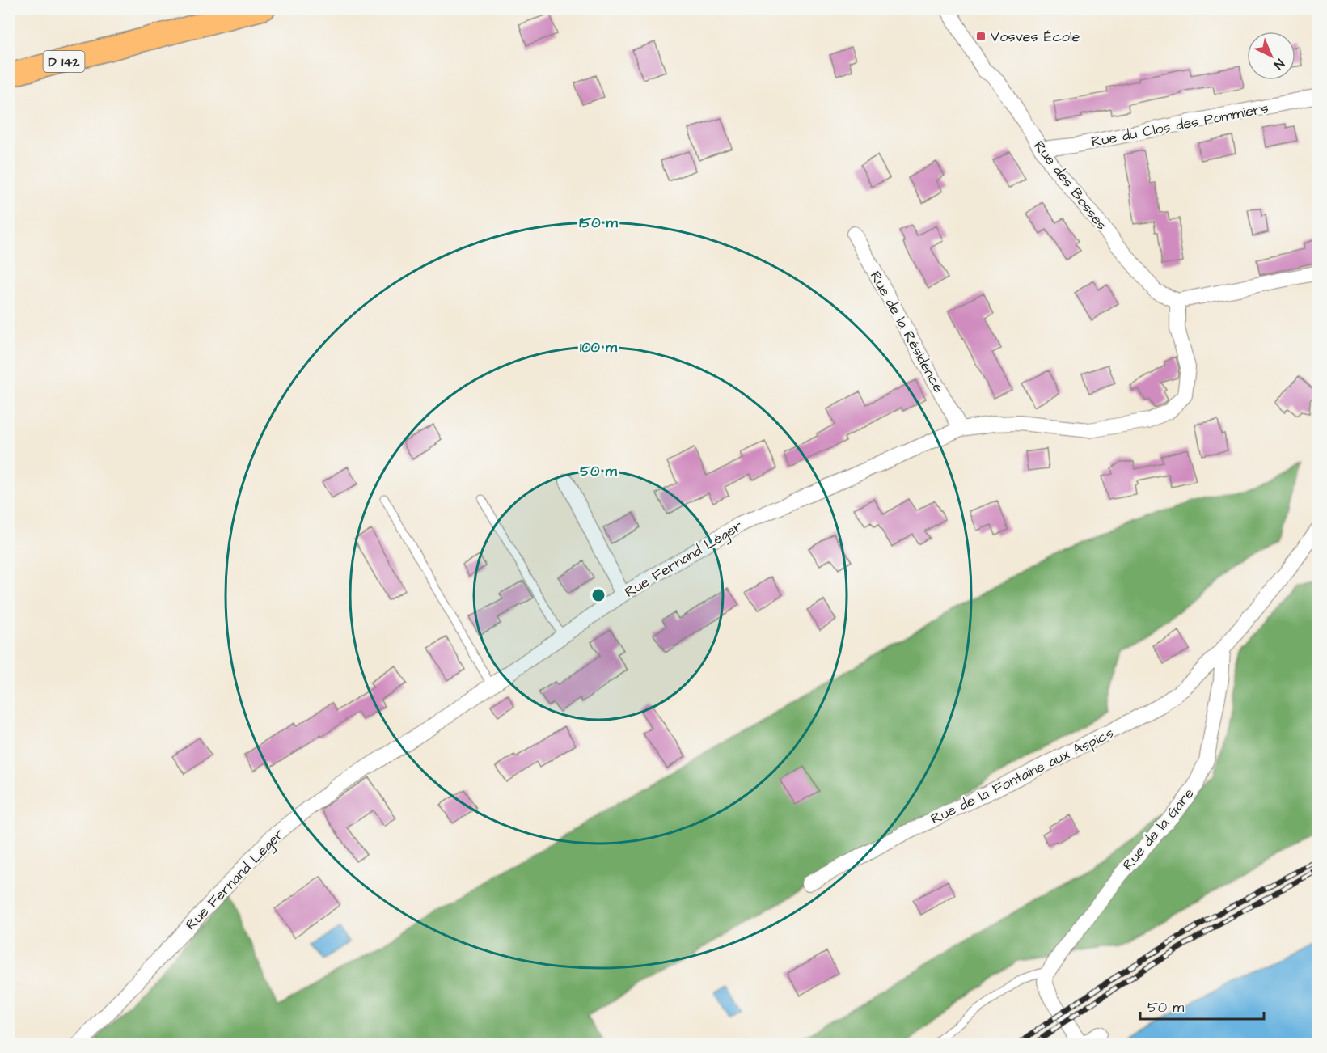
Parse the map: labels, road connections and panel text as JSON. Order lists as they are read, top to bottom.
{
  "streets": {
    "main road": ["D 142"],
    "street": [
      "Rue du Clos des Pommiers",
      "Rue des Bosses",
      "Rue de la Résidence",
      "Rue Fernand Léger",
      "Rue de la Fontaine aux Aspics",
      "Rue de la Gare"
    ]
  },
  "crossings": [
    ["Rue du Clos des Pommiers", "Rue des Bosses"],
    ["Rue des Bosses", "Rue Fernand Léger"],
    ["Rue de la Résidence", "Rue Fernand Léger"],
    ["Rue de la Fontaine aux Aspics", "Rue de la Gare"]
  ],
  "places": {
    "transit": ["Vosves École"]
  },
  "scale_bar": "50 m",
  "north": "bottom right",
  "rings": ["150 m", "100 m", "50 m"]
}
